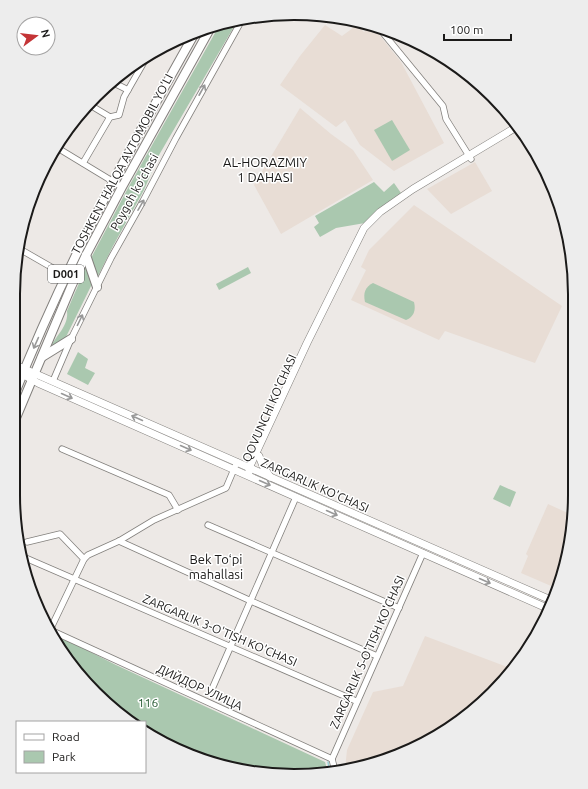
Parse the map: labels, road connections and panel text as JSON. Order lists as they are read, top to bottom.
{
  "streets": {
    "highway": ["TOSHKENT HALQA AVTOMOBIL YO'LI", "D001"],
    "main road": ["QOVUNCHI KO'CHASI", "ZARGARLIK KO'CHASI"],
    "street": [
      "Poygoh koʻchasi",
      "ZARGARLIK 3-O'TISH KO'CHASI",
      "ZARGARLIK 5-O'TISH KO'CHASI",
      "ДИЙДОР УЛИЦА"
    ]
  },
  "crossings": [
    ["TOSHKENT HALQA AVTOMOBIL YO'LI", "ZARGARLIK KO'CHASI"],
    ["Poygoh koʻchasi", "ZARGARLIK KO'CHASI"],
    ["QOVUNCHI KO'CHASI", "ZARGARLIK KO'CHASI"],
    ["ZARGARLIK KO'CHASI", "ZARGARLIK 5-O'TISH KO'CHASI"],
    ["ZARGARLIK 3-O'TISH KO'CHASI", "ZARGARLIK 5-O'TISH KO'CHASI"],
    ["ZARGARLIK 5-O'TISH KO'CHASI", "ДИЙДОР УЛИЦА"]
  ],
  "one_way": ["Poygoh koʻchasi"],
  "districts": ["AL-HORAZMIY 1 DAHASI", "Bek Toʻpi mahallasi"],
  "parks": ["116"],
  "legend": ["Road", "Park"],
  "scale_bar": "100 m",
  "north": "right"
}
